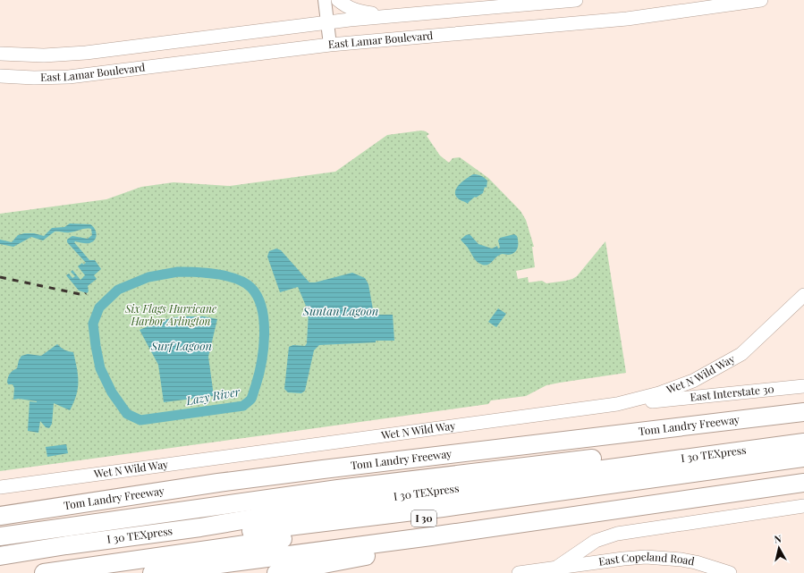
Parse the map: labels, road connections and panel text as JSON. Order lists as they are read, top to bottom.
{
  "streets": {
    "highway": ["Tom Landry Freeway", "I 30 TEXpress", "I 30"],
    "main road": [
      "East Lamar Boulevard",
      "Wet N Wild Way",
      "East Interstate 30",
      "East Copeland Road"
    ]
  },
  "crossings": [
    ["Wet N Wild Way", "East Interstate 30"],
    ["I 30 TEXpress", "I 30"]
  ],
  "water": ["Suntan Lagoon", "Surf Lagoon", "Lazy River"],
  "parks": ["Six Flags Hurricane Harbor Arlington"],
  "north": "top"
}
